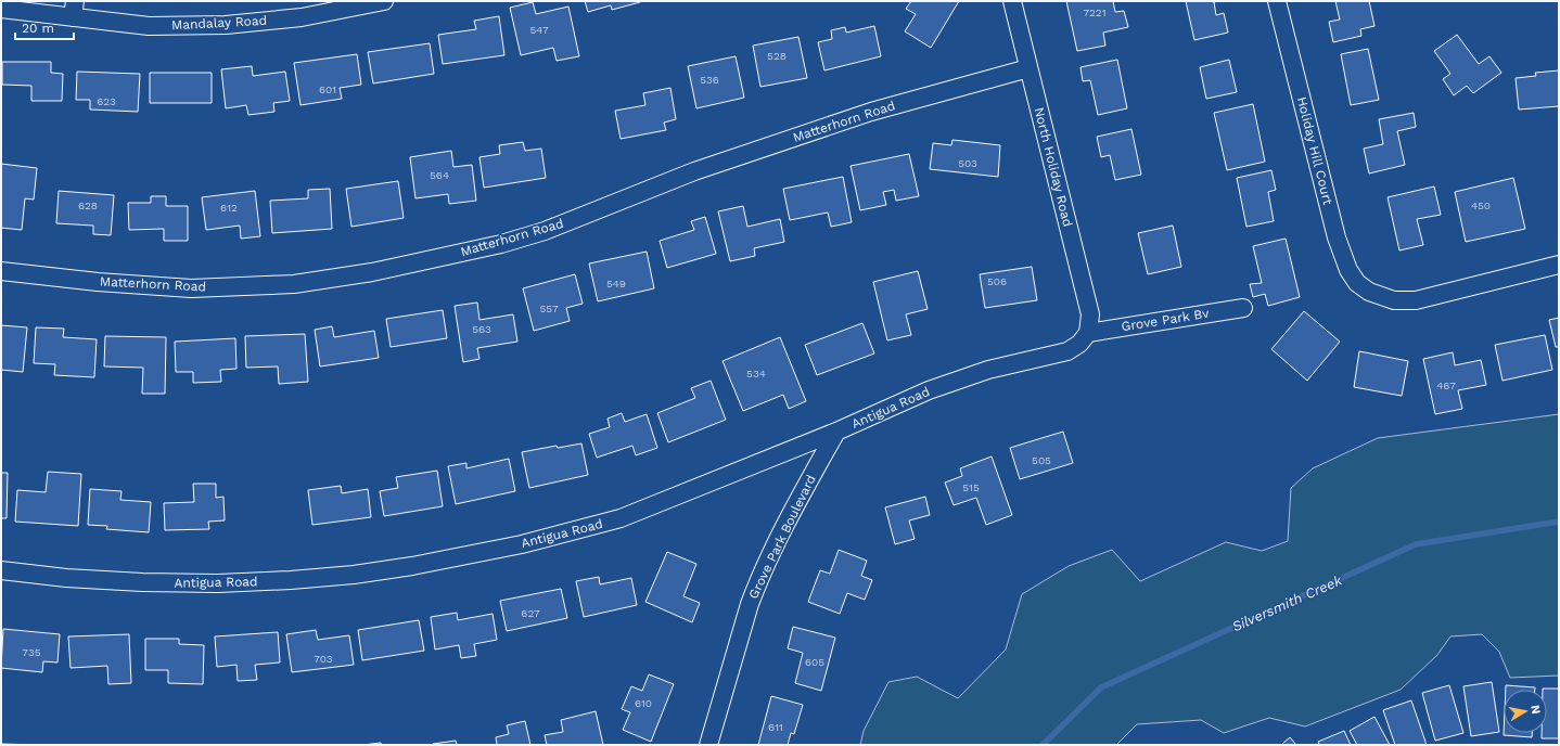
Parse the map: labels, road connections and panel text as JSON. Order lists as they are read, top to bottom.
{
  "streets": {
    "street": [
      "Mandalay Road",
      "Matterhorn Road",
      "Holiday Hill Court",
      "North Holiday Road",
      "Grove Park Bv",
      "Antigua Road",
      "Grove Park Boulevard"
    ]
  },
  "crossings": [
    ["Matterhorn Road", "North Holiday Road"],
    ["North Holiday Road", "Grove Park Bv"],
    ["North Holiday Road", "Antigua Road"],
    ["Grove Park Bv", "Antigua Road"],
    ["Antigua Road", "Grove Park Boulevard"]
  ],
  "water": ["Silversmith Creek"],
  "house_numbers": [
    "7221",
    "547",
    "528",
    "536",
    "601",
    "623",
    "503",
    "564",
    "628",
    "450",
    "612",
    "506",
    "549",
    "557",
    "563",
    "534",
    "467",
    "505",
    "515",
    "627",
    "735",
    "703",
    "605",
    "610",
    "611"
  ],
  "scale_bar": "20 m",
  "north": "right"
}
